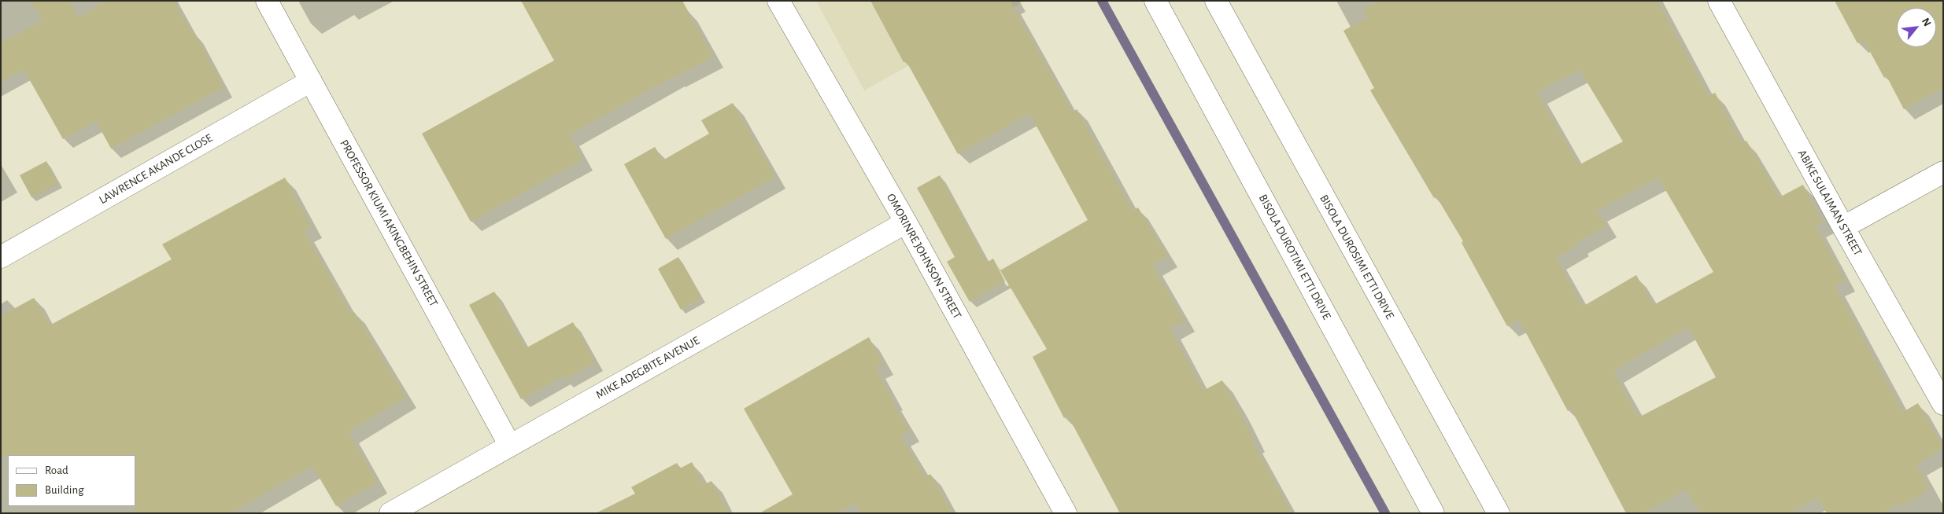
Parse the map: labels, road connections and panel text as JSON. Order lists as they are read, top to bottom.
{
  "streets": {
    "street": [
      "LAWRENCE AKANDE CLOSE",
      "ABIKE SULAIMAN STREET",
      "PROFESSOR KIUMI AKINGBEHIN STREET",
      "OMORINRE JOHNSON STREET",
      "BISOLA DUROTIMI ETTI DRIVE",
      "BISOLA DUROSIMI ETTI DRIVE",
      "MIKE ADEGBITE AVENUE"
    ]
  },
  "crossings": [
    ["LAWRENCE AKANDE CLOSE", "PROFESSOR KIUMI AKINGBEHIN STREET"],
    ["PROFESSOR KIUMI AKINGBEHIN STREET", "MIKE ADEGBITE AVENUE"],
    ["OMORINRE JOHNSON STREET", "MIKE ADEGBITE AVENUE"]
  ],
  "legend": ["Road", "Building"],
  "north": "top right"
}
